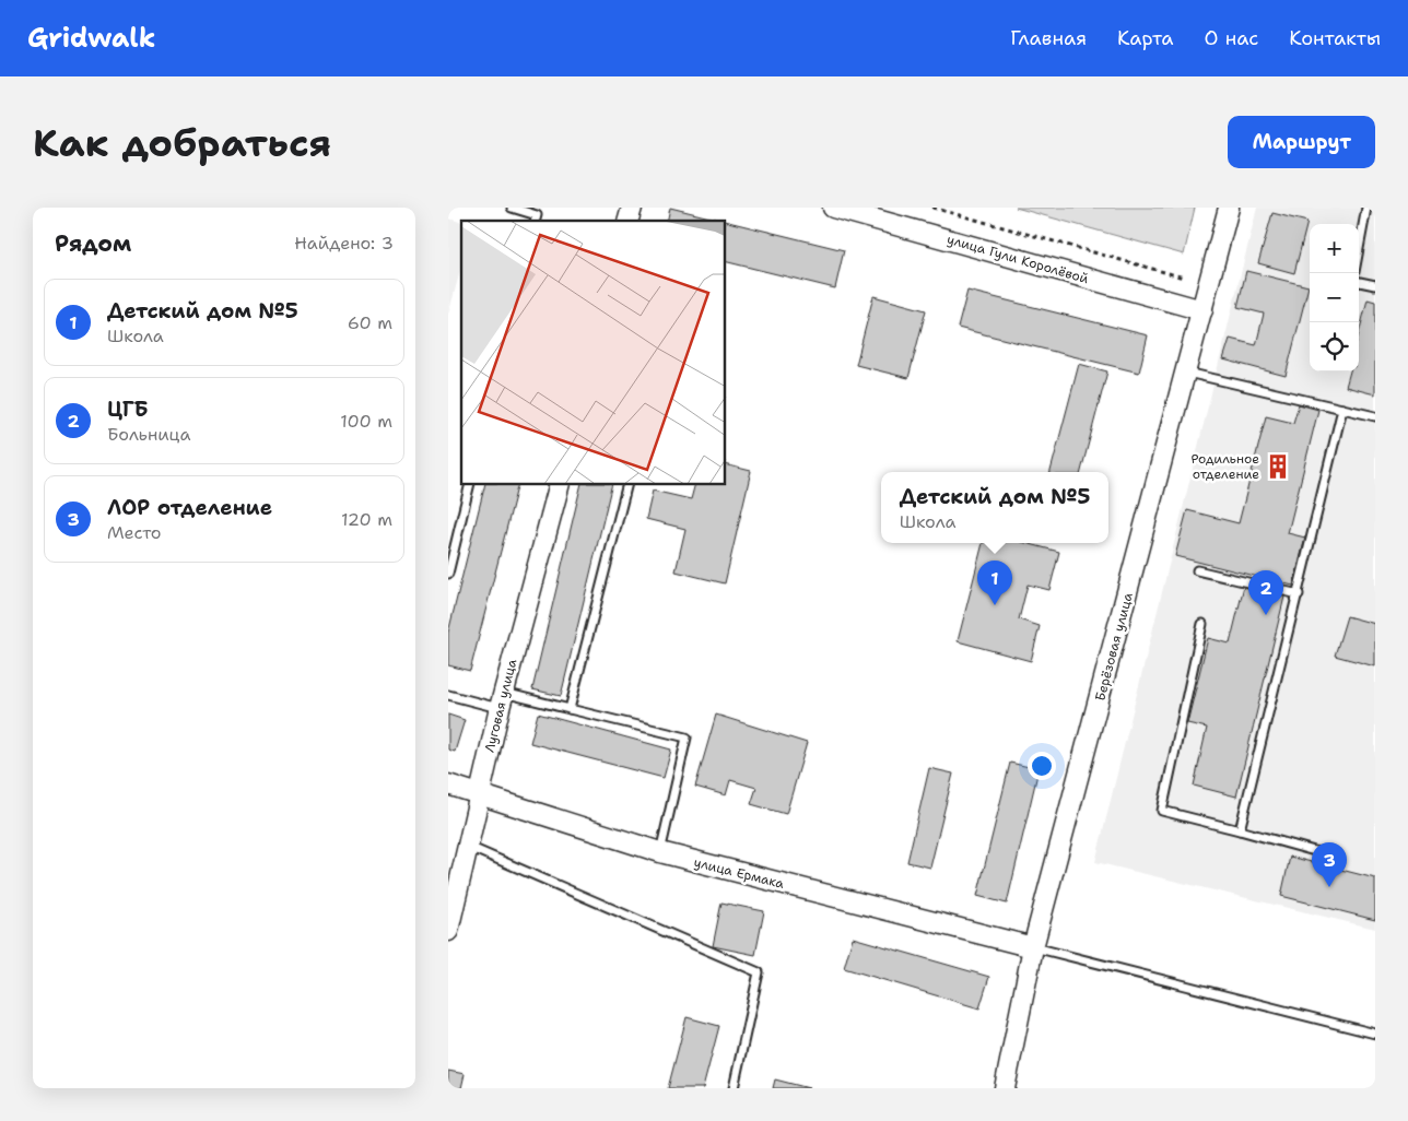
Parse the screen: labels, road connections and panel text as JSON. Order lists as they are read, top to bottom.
{
  "streets": {
    "street": [
      "улица Гули Королёвой",
      "Берёзовая улица",
      "Луговая улица",
      "улица Ермака"
    ]
  },
  "crossings": [
    ["улица Гули Королёвой", "Берёзовая улица"],
    ["Берёзовая улица", "улица Ермака"],
    ["Луговая улица", "улица Ермака"]
  ],
  "places": {
    "building": ["Родильное отделение"]
  },
  "page": {
    "header": "Gridwalk",
    "nav": [
      "Главная",
      "Карта",
      "О нас",
      "Контакты"
    ],
    "buttons": "Маршрут",
    "title": "Как добраться",
    "heading": ["Рядом", "Найдено: 3"],
    "map_buttons": ["+", "−"],
    "list": [
      {
        "mark": "1",
        "name": "Детский дом №5",
        "note": "Школа",
        "value": "60 m"
      },
      {
        "mark": "2",
        "name": "ЦГБ",
        "note": "Больница",
        "value": "100 m"
      },
      {
        "mark": "3",
        "name": "ЛОР отделение",
        "note": "Место",
        "value": "120 m"
      }
    ],
    "popup": ["Детский дом №5", "Школа"],
    "pins": ["1", "2", "3"]
  }
}
